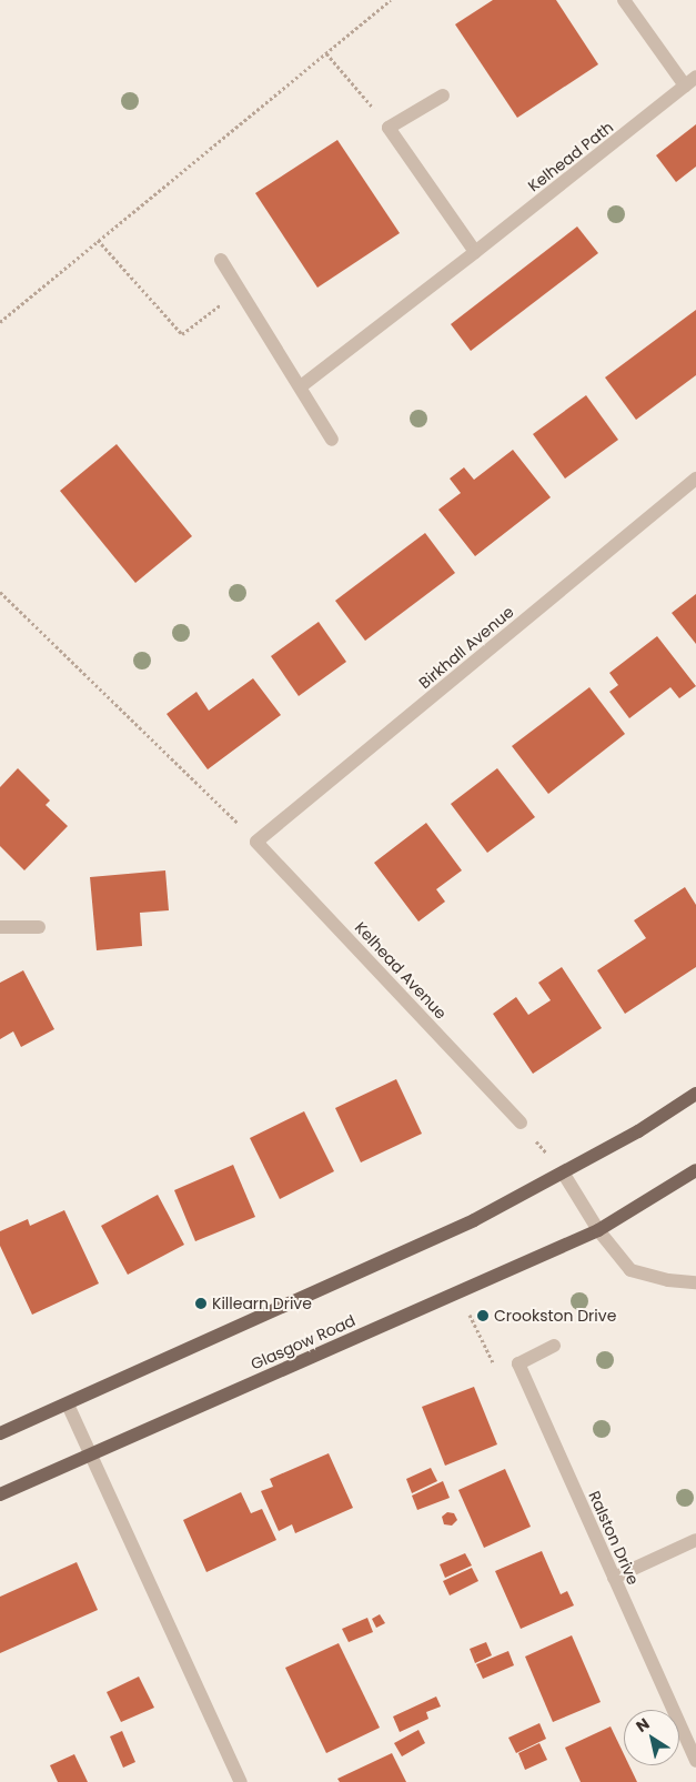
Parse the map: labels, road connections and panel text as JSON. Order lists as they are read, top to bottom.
{
  "streets": {
    "main road": ["Glasgow Road"],
    "street": [
      "Kelhead Path",
      "Birkhall Avenue",
      "Kelhead Avenue",
      "Ralston Drive"
    ]
  },
  "crossings": [
    ["Birkhall Avenue", "Kelhead Avenue"]
  ],
  "places": ["Killearn Drive", "Crookston Drive"],
  "north": "top left"
}
